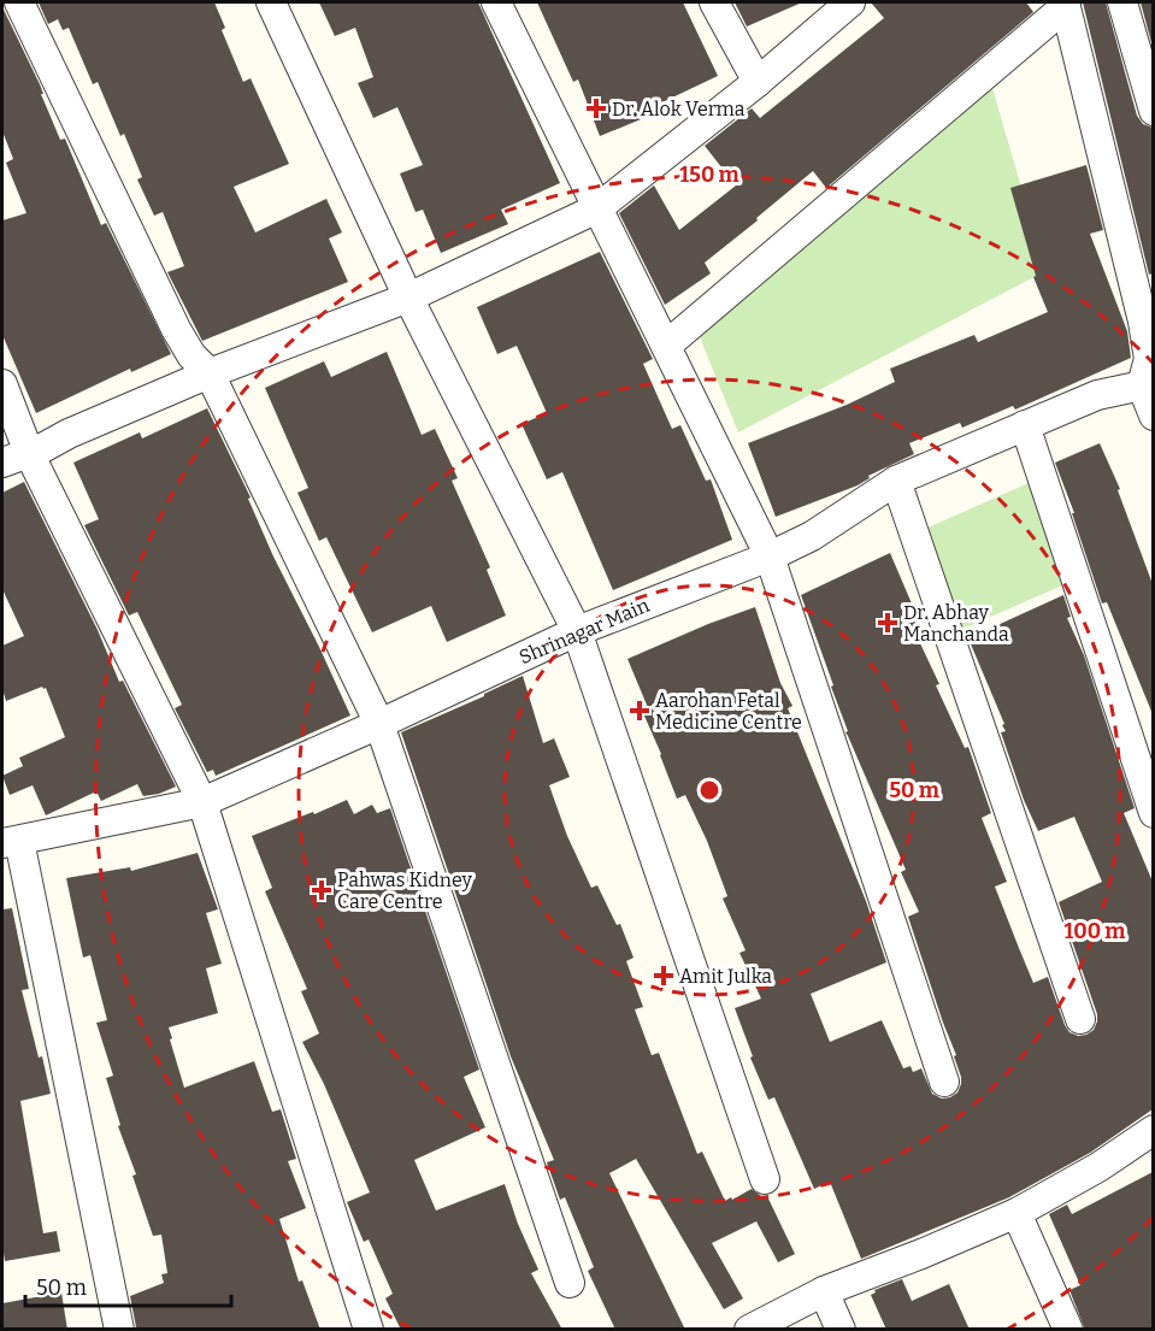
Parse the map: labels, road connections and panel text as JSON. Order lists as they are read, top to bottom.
{
  "streets": {
    "street": ["Shrinagar Main"]
  },
  "places": {
    "health": [
      "Dr. Alok Verma",
      "Dr. Abhay Manchanda",
      "Aarohan Fetal Medicine Centre",
      "Pahwas Kidney Care Centre",
      "Amit Julka"
    ]
  },
  "scale_bar": "50 m",
  "rings": ["150 m", "50 m", "100 m"]
}
